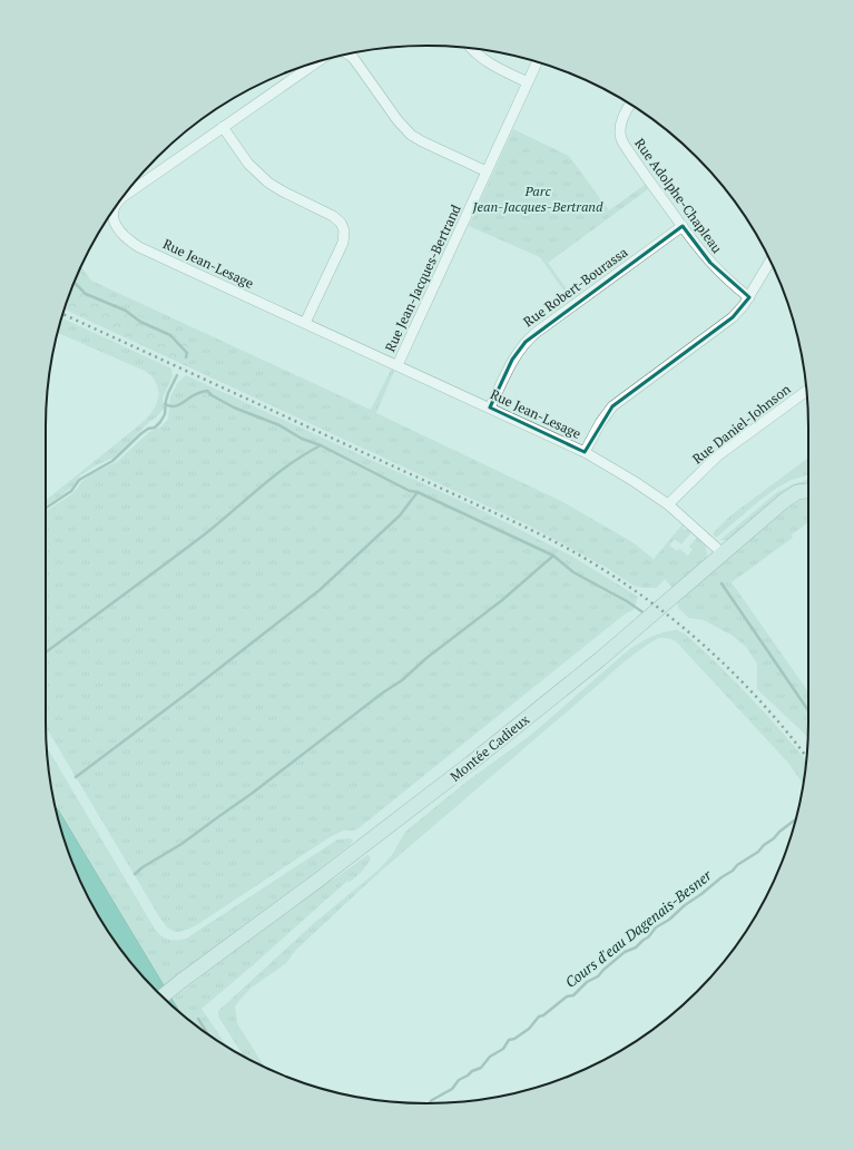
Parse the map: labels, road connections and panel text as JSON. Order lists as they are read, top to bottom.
{
  "streets": {
    "street": [
      "Rue Adolphe-Chapleau",
      "Rue Jean-Lesage",
      "Rue Jean-Jacques-Bertrand",
      "Rue Robert-Bourassa",
      "Rue Daniel-Johnson",
      "Montée Cadieux"
    ]
  },
  "crossings": [
    ["Rue Adolphe-Chapleau", "Rue Robert-Bourassa"],
    ["Rue Jean-Lesage", "Rue Jean-Jacques-Bertrand"],
    ["Rue Jean-Lesage", "Rue Robert-Bourassa"],
    ["Rue Jean-Lesage", "Rue Daniel-Johnson"],
    ["Rue Jean-Lesage", "Montée Cadieux"]
  ],
  "water": ["Cours d'eau Dagenais-Besner"],
  "parks": ["Parc Jean-Jacques-Bertrand"]
}
